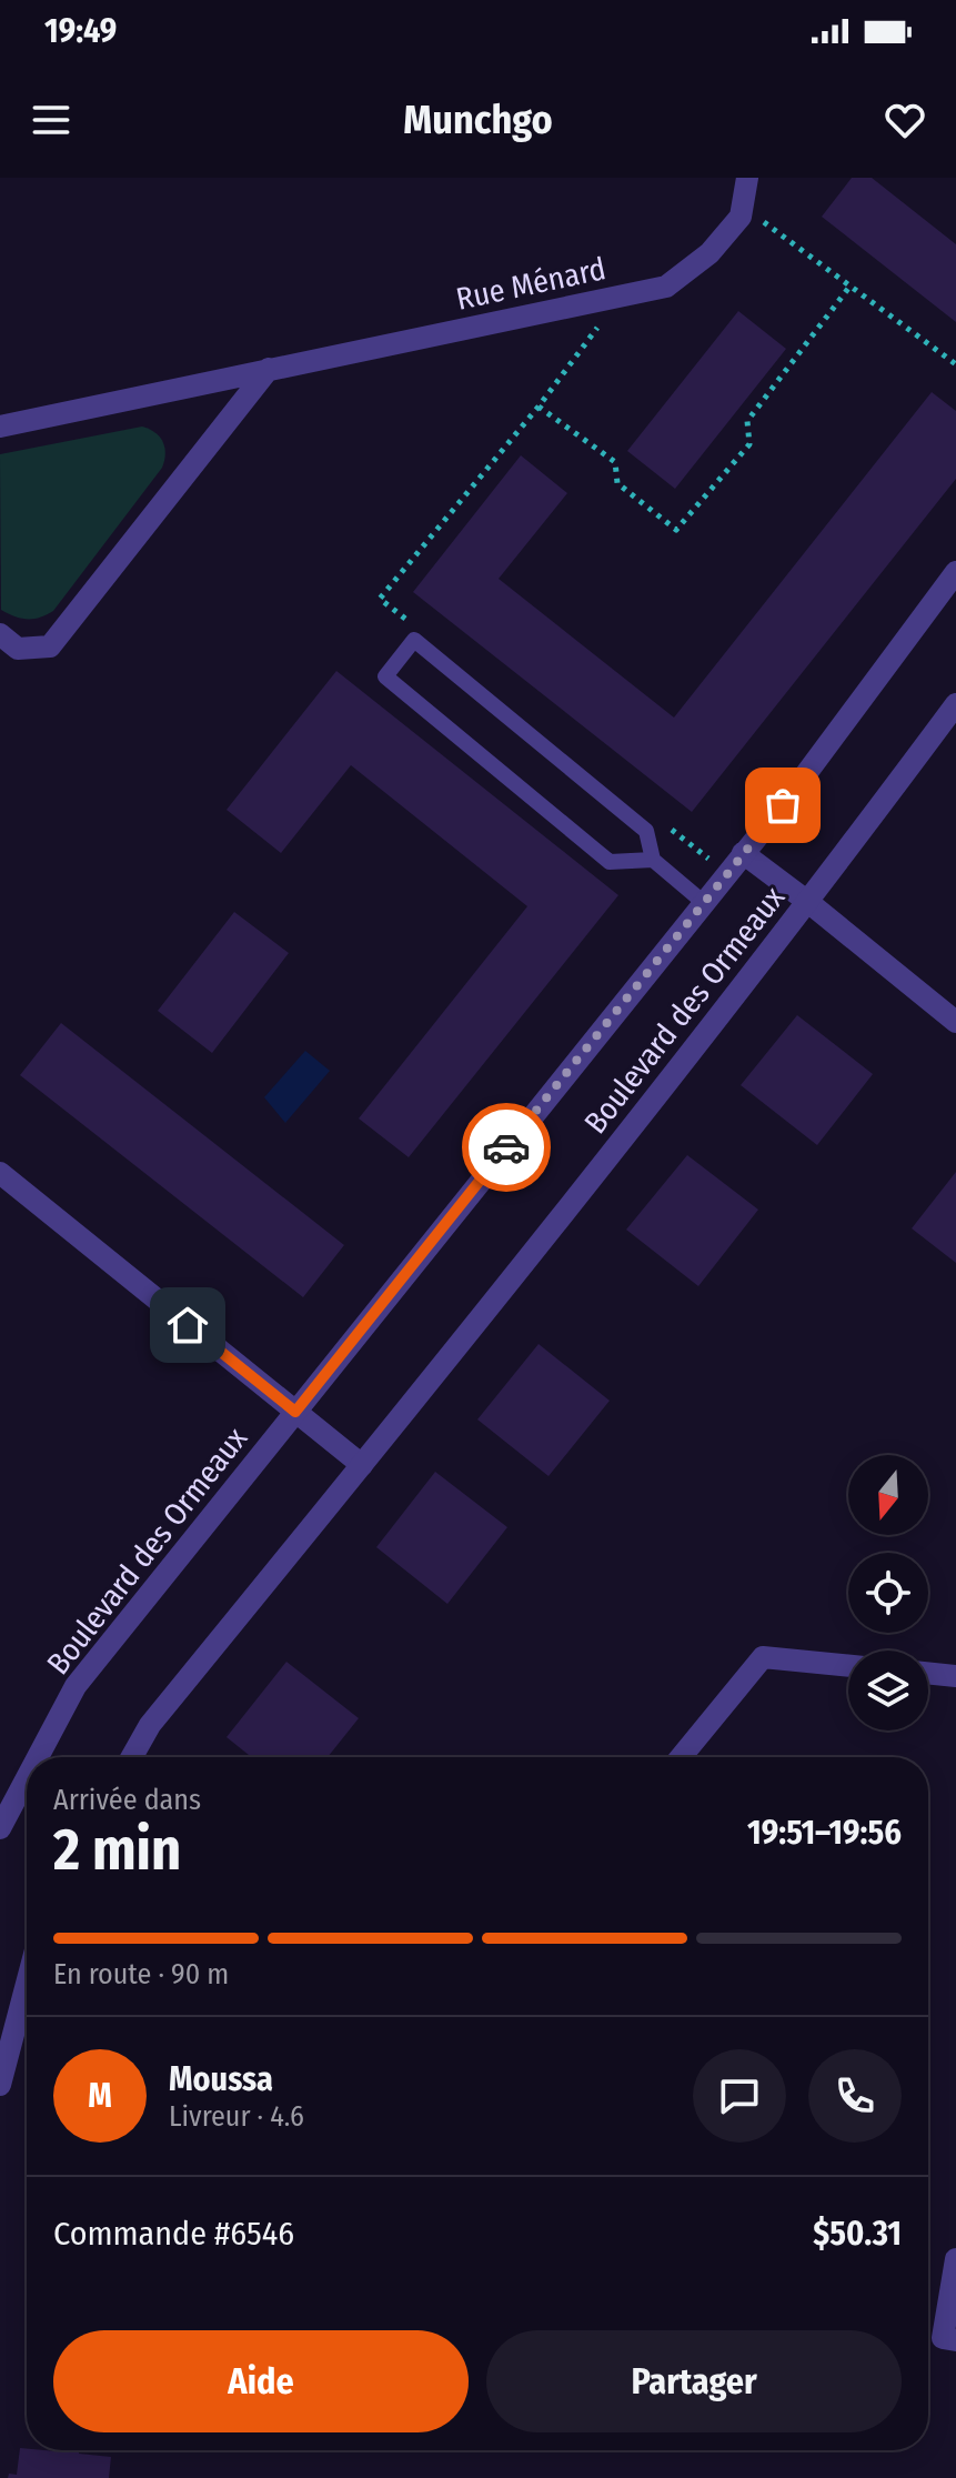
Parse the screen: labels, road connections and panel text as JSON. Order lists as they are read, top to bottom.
{
  "streets": {
    "street": ["Rue Ménard", "Boulevard des Ormeaux"]
  },
  "north": "bottom",
  "page": {
    "status": "19:49",
    "header": "Munchgo",
    "heading": ["2 min", "Arrivée dans", "19:51–19:56"],
    "panel": [
      "Moussa",
      "Livreur · 4.6",
      "Commande #6546",
      "$50.31"
    ],
    "bar": "En route · 90 m",
    "round": "M",
    "buttons": ["Aide", "Partager"]
  }
}
